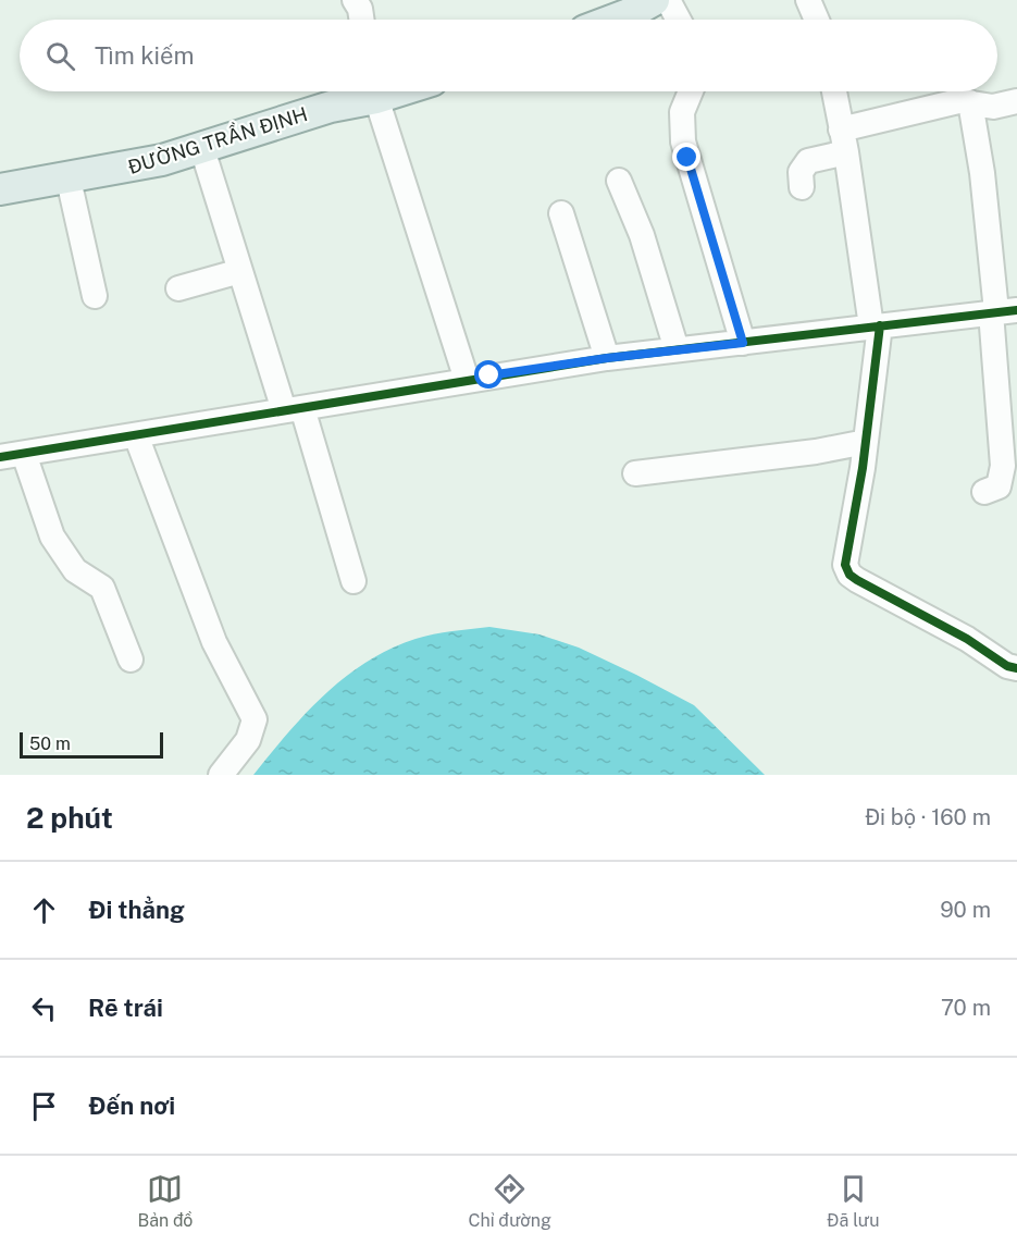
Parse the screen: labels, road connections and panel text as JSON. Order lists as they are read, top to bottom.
{
  "streets": {
    "main road": ["ĐƯỜNG TRẦN ĐỊNH"]
  },
  "scale_bar": "50 m",
  "page": {
    "search": "Tìm kiếm",
    "scale": "50 m",
    "heading": ["2 phút", "Đi bộ · 160 m"],
    "list": [
      ["Đi thẳng", "90 m"],
      ["Rẽ trái", "70 m"],
      "Đến nơi"
    ],
    "nav": ["Bản đồ", "Chỉ đường", "Đã lưu"]
  }
}
